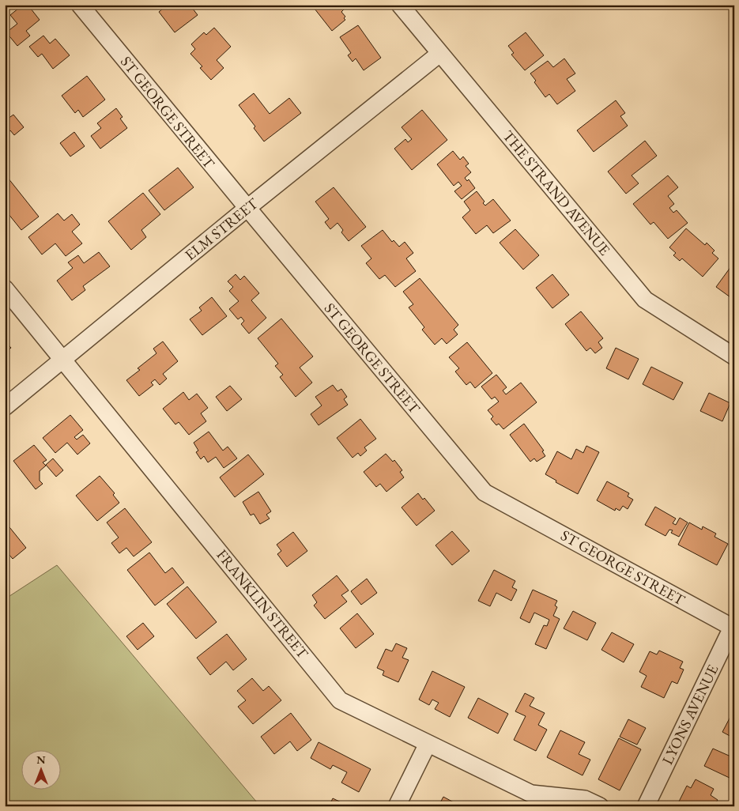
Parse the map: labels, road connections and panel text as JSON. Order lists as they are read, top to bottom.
{
  "streets": {
    "street": [
      "ST GEORGE STREET",
      "THE STRAND AVENUE",
      "ELM STREET",
      "FRANKLIN STREET",
      "LYONS AVENUE"
    ]
  },
  "crossings": [
    ["ST GEORGE STREET", "ELM STREET"],
    ["ST GEORGE STREET", "LYONS AVENUE"],
    ["THE STRAND AVENUE", "ELM STREET"],
    ["ELM STREET", "FRANKLIN STREET"]
  ],
  "north": "top"
}
